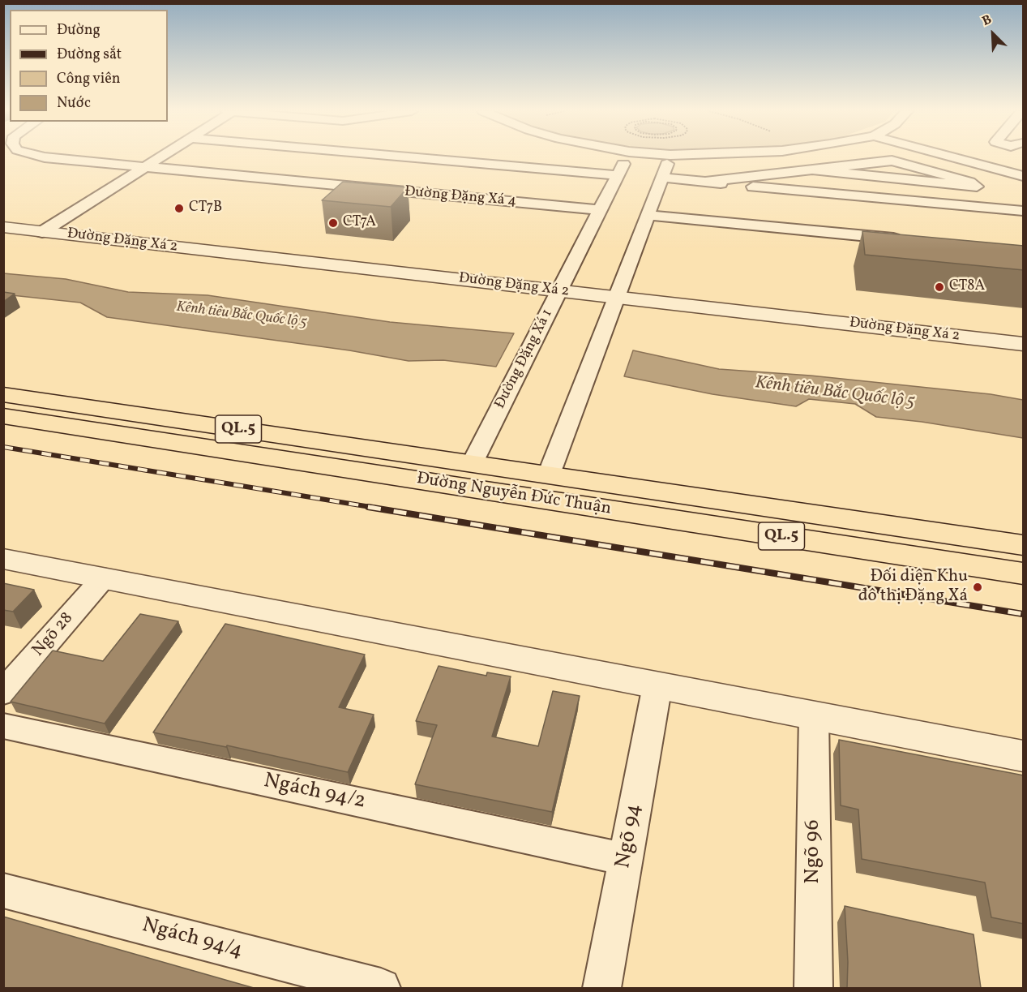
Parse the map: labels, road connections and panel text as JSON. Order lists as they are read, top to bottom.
{
  "streets": {
    "highway": ["QL.5", "Đường Nguyễn Đức Thuận"],
    "street": [
      "Đường Đặng Xá 4",
      "Đường Đặng Xá 2",
      "Đường Đặng Xá 1",
      "Ngõ 28",
      "Ngách 94/2",
      "Ngõ 94",
      "Ngõ 96",
      "Ngách 94/4"
    ]
  },
  "crossings": [
    ["Đường Đặng Xá 4", "Đường Đặng Xá 1"],
    ["Đường Đặng Xá 2", "Đường Đặng Xá 1"],
    ["Đường Đặng Xá 1", "Đường Nguyễn Đức Thuận"],
    ["Ngách 94/2", "Ngõ 94"]
  ],
  "water": ["Kênh tiêu Bắc Quốc lộ 5"],
  "places": [
    "CT7B",
    "CT7A",
    "CT8A",
    "Đối diện Khu đô thị Đặng Xá"
  ],
  "legend": [
    "Đường",
    "Đường sắt",
    "Công viên",
    "Nước"
  ],
  "north": "top left"
}
